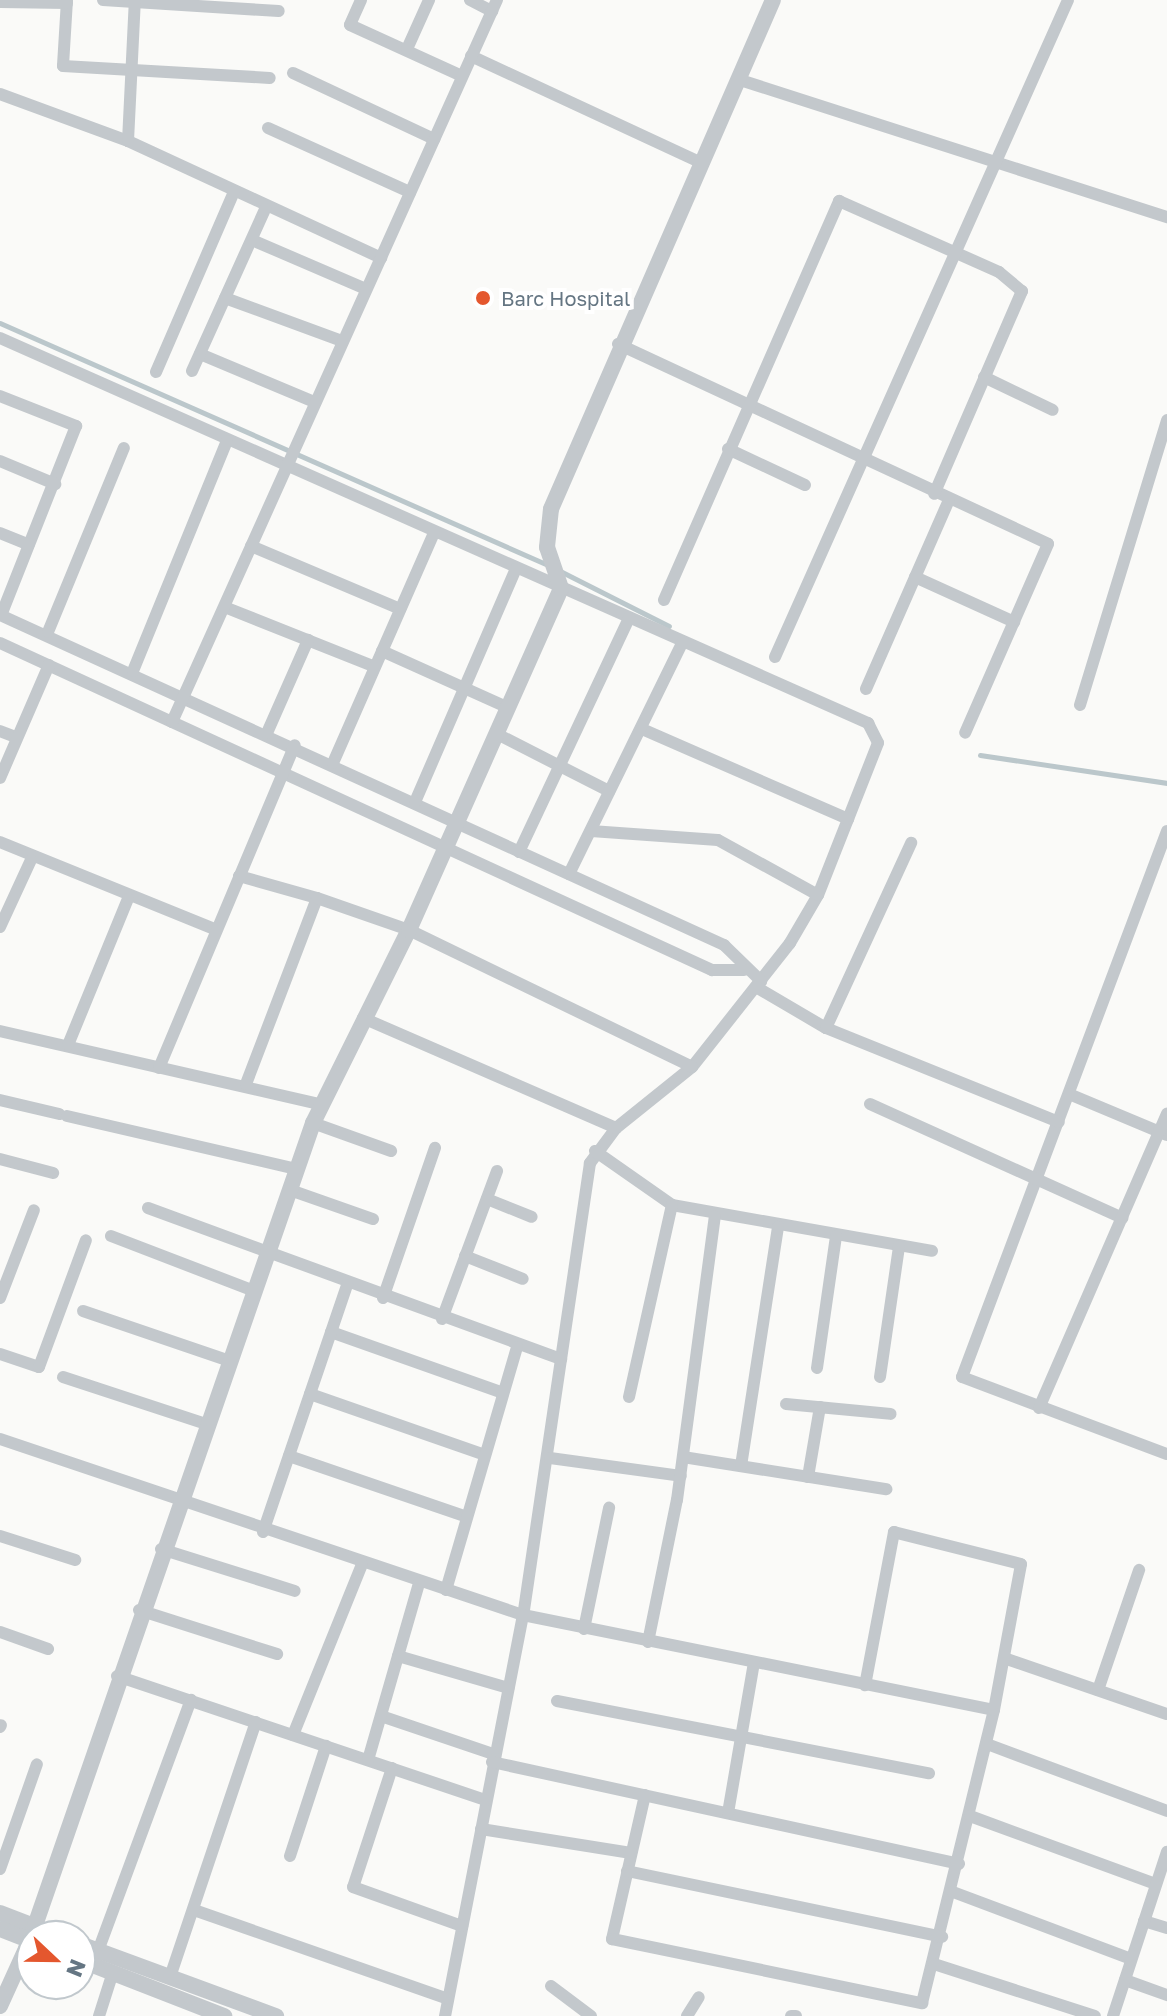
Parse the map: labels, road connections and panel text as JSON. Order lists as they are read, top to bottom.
{
  "places": ["Barc Hospital"],
  "north": "right"
}
